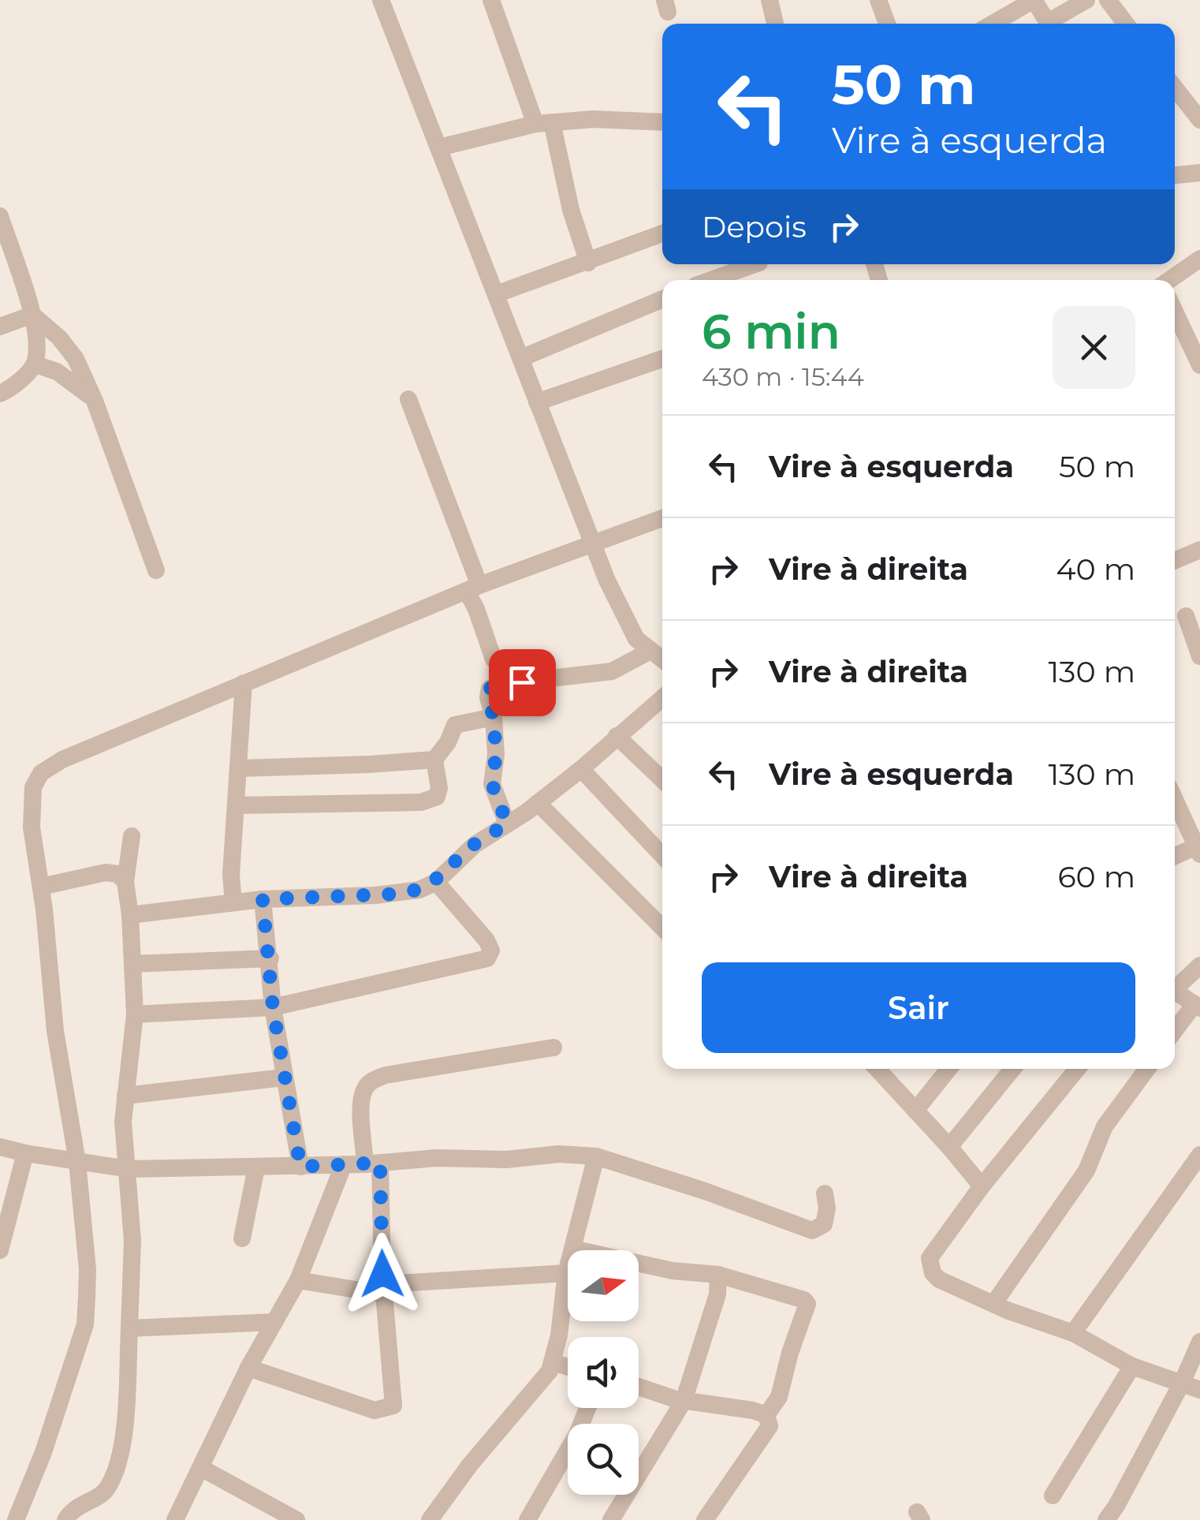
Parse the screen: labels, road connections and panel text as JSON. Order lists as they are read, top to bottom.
{
  "north": "right",
  "page": {
    "turn": ["50 m", "Vire à esquerda"],
    "then": "Depois",
    "heading": ["6 min", "430 m · 15:44"],
    "list": [
      {
        "name": "Vire à esquerda",
        "value": "50 m"
      },
      {
        "name": "Vire à direita",
        "value": "40 m"
      },
      {
        "name": "Vire à direita",
        "value": "130 m"
      },
      {
        "name": "Vire à esquerda",
        "value": "130 m"
      },
      {
        "name": "Vire à direita",
        "value": "60 m"
      }
    ],
    "buttons": "Sair"
  }
}
